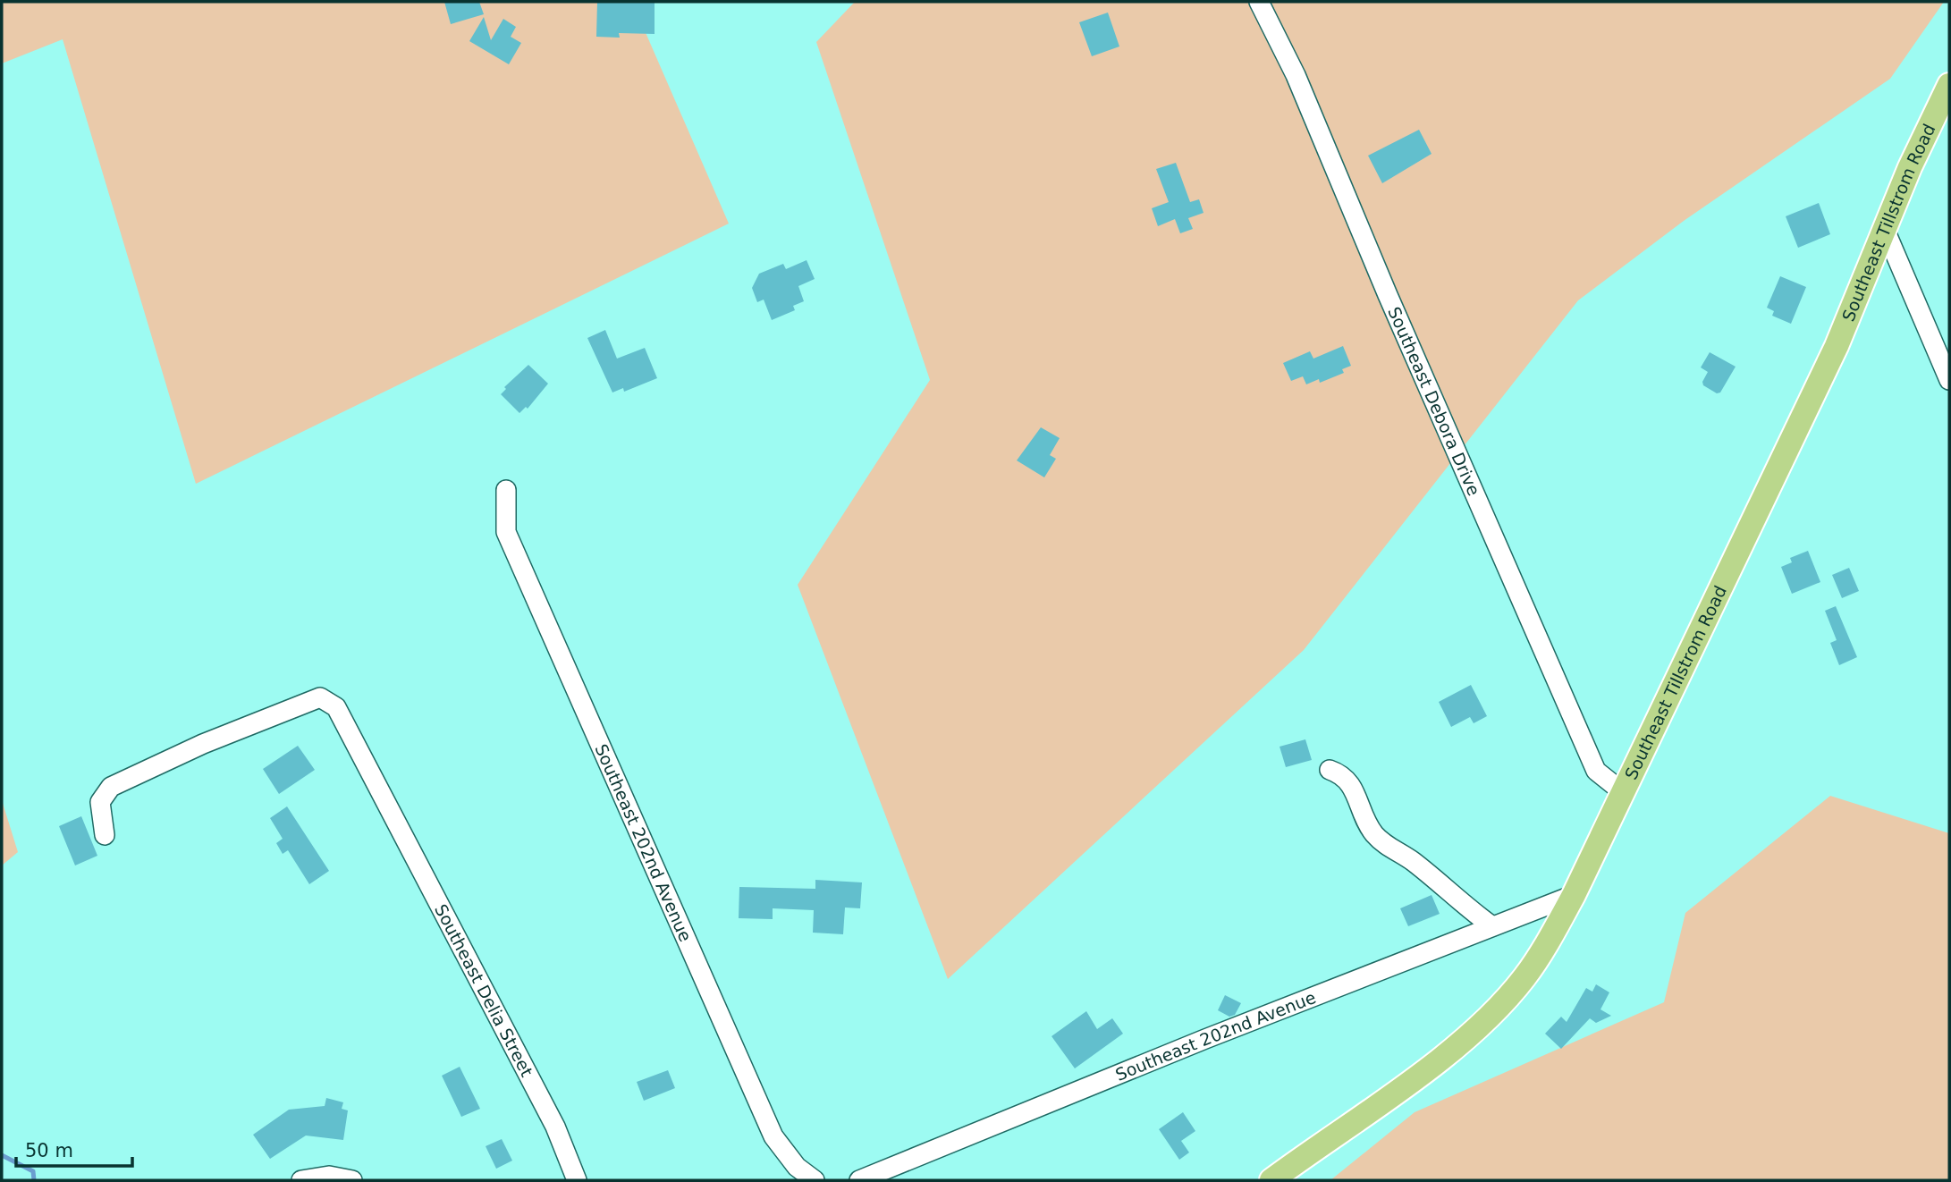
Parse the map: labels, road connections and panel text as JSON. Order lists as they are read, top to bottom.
{
  "streets": {
    "main road": ["Southeast Tillstrom Road"],
    "street": ["Southeast Debora Drive", "Southeast 202nd Avenue", "Southeast Delia Street"]
  },
  "crossings": [
    ["Southeast Tillstrom Road", "Southeast Debora Drive"],
    ["Southeast Tillstrom Road", "Southeast 202nd Avenue"]
  ],
  "scale_bar": "50 m"
}
